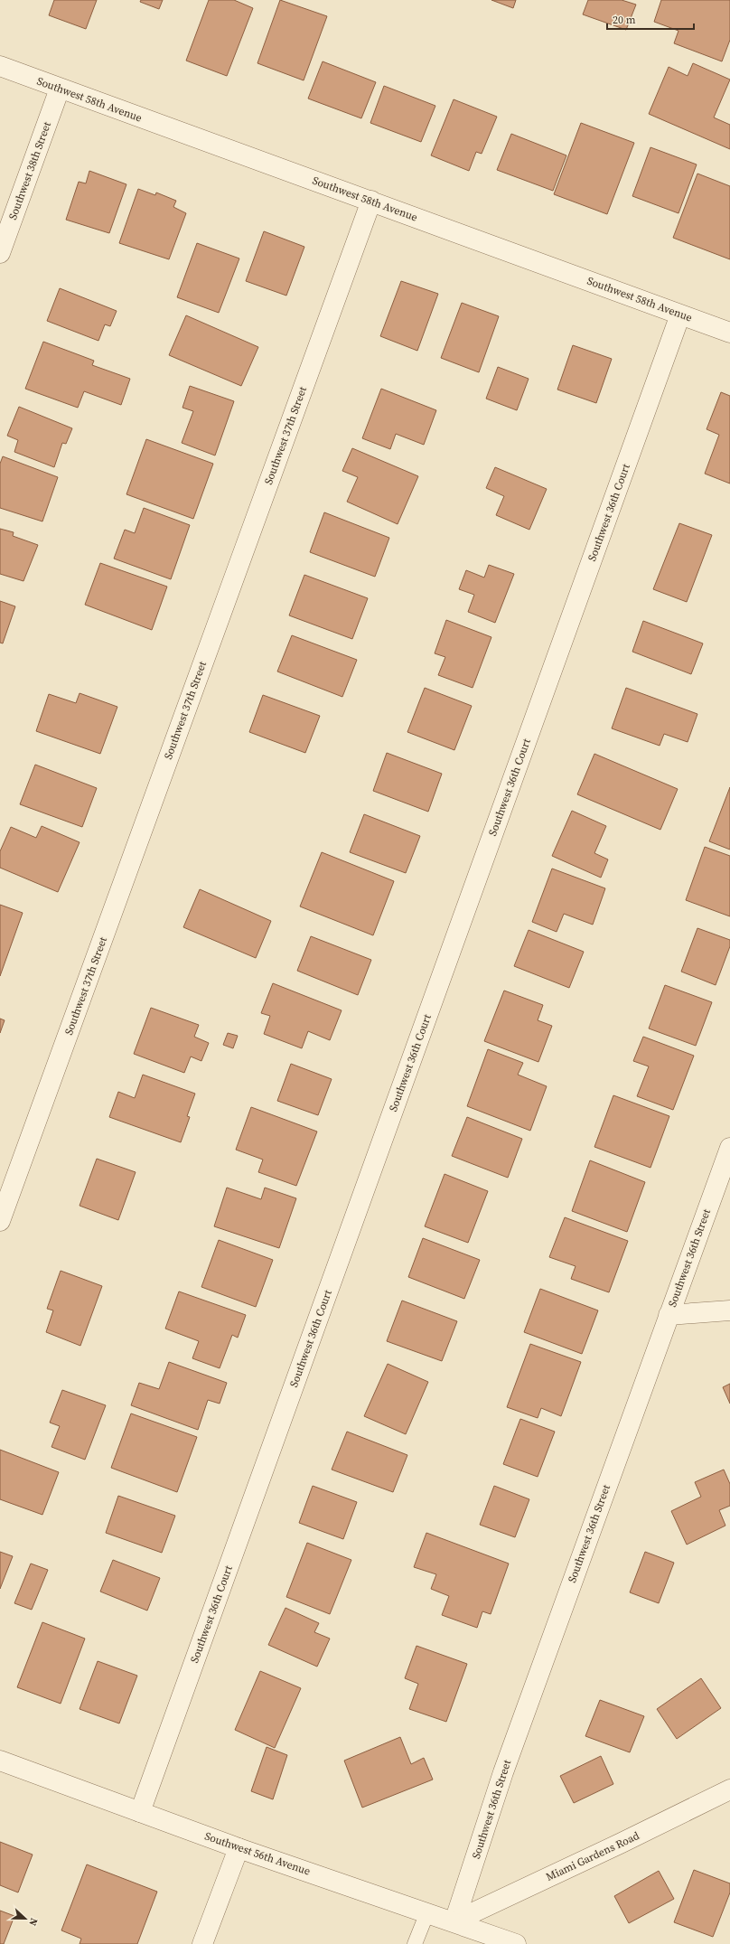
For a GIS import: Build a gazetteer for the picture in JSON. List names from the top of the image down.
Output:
{
  "streets": {
    "street": [
      "Southwest 58th Avenue",
      "Southwest 38th Street",
      "Southwest 37th Street",
      "Southwest 36th Court",
      "Southwest 36th Street",
      "Southwest 56th Avenue",
      "Miami Gardens Road"
    ]
  },
  "crossings": [
    ["Southwest 58th Avenue", "Southwest 38th Street"],
    ["Southwest 58th Avenue", "Southwest 37th Street"],
    ["Southwest 58th Avenue", "Southwest 36th Court"],
    ["Southwest 36th Court", "Southwest 56th Avenue"],
    ["Southwest 36th Street", "Southwest 56th Avenue"],
    ["Southwest 36th Street", "Miami Gardens Road"],
    ["Southwest 56th Avenue", "Miami Gardens Road"]
  ],
  "scale_bar": "20 m",
  "north": "right"
}
